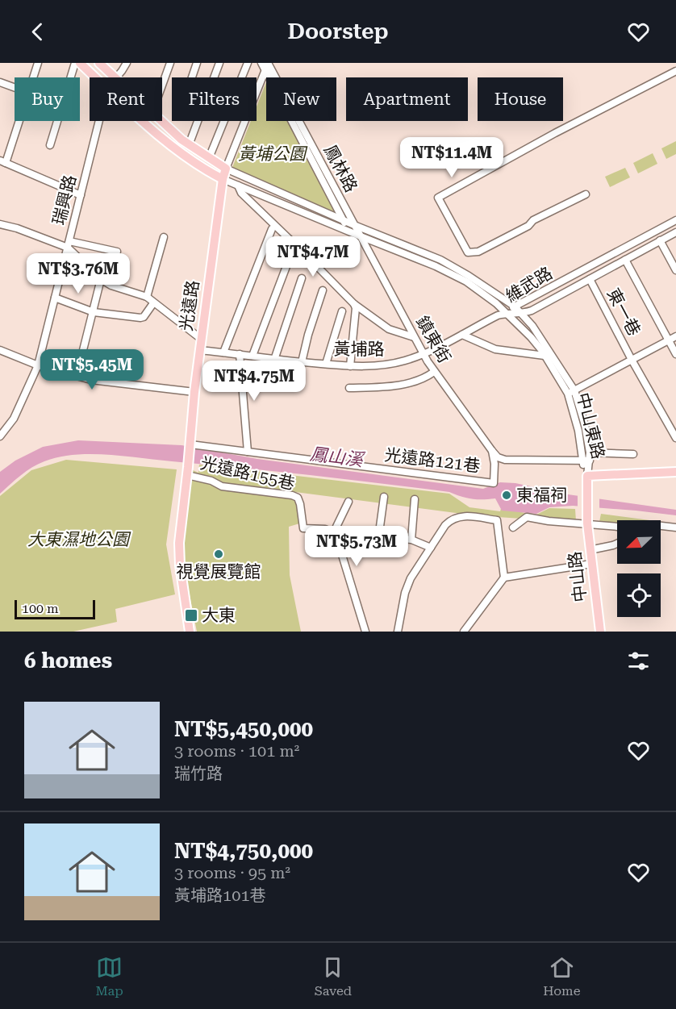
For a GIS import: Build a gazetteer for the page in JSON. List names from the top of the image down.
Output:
{
  "streets": {
    "main road": ["光遠路", "中山東路", "中山路"],
    "street": [
      "鳳林路",
      "瑞興路",
      "維武路",
      "東一巷",
      "鎮東街",
      "黃埔路",
      "光遠路121巷",
      "光遠路155巷"
    ]
  },
  "crossings": [
    ["鳳林路", "鎮東街"],
    ["鳳林路", "中山東路"],
    ["維武路", "東一巷"],
    ["維武路", "黃埔路"],
    ["維武路", "中山東路"],
    ["光遠路", "黃埔路"],
    ["光遠路", "中山東路"],
    ["光遠路", "光遠路121巷"],
    ["光遠路", "光遠路155巷"],
    ["鎮東街", "黃埔路"],
    ["鎮東街", "中山東路"],
    ["鎮東街", "光遠路121巷"],
    ["黃埔路", "中山東路"],
    ["中山東路", "中山路"]
  ],
  "water": ["鳳山溪"],
  "parks": ["黃埔公園", "大東濕地公園"],
  "places": {
    "other": ["東福祠", "視覺展覽館"],
    "transit": ["大東"]
  },
  "scale_bar": "100 m",
  "north": "bottom left",
  "page": {
    "header": "Doorstep",
    "chip": [
      "Buy",
      "Rent",
      "Filters",
      "New",
      "Apartment",
      "House"
    ],
    "price": [
      "NT$11.4M",
      "NT$4.7M",
      "NT$3.76M",
      "NT$5.45M",
      "NT$4.75M",
      "NT$5.73M"
    ],
    "scale": "100 m",
    "heading": "6 homes",
    "list": [
      {
        "name": "NT$5,450,000",
        "note": "3 rooms · 101 m² · 瑞竹路"
      },
      {
        "name": "NT$4,750,000",
        "note": "3 rooms · 95 m² · 黃埔路101巷"
      }
    ],
    "tabs": ["Map", "Saved", "Home"]
  }
}
